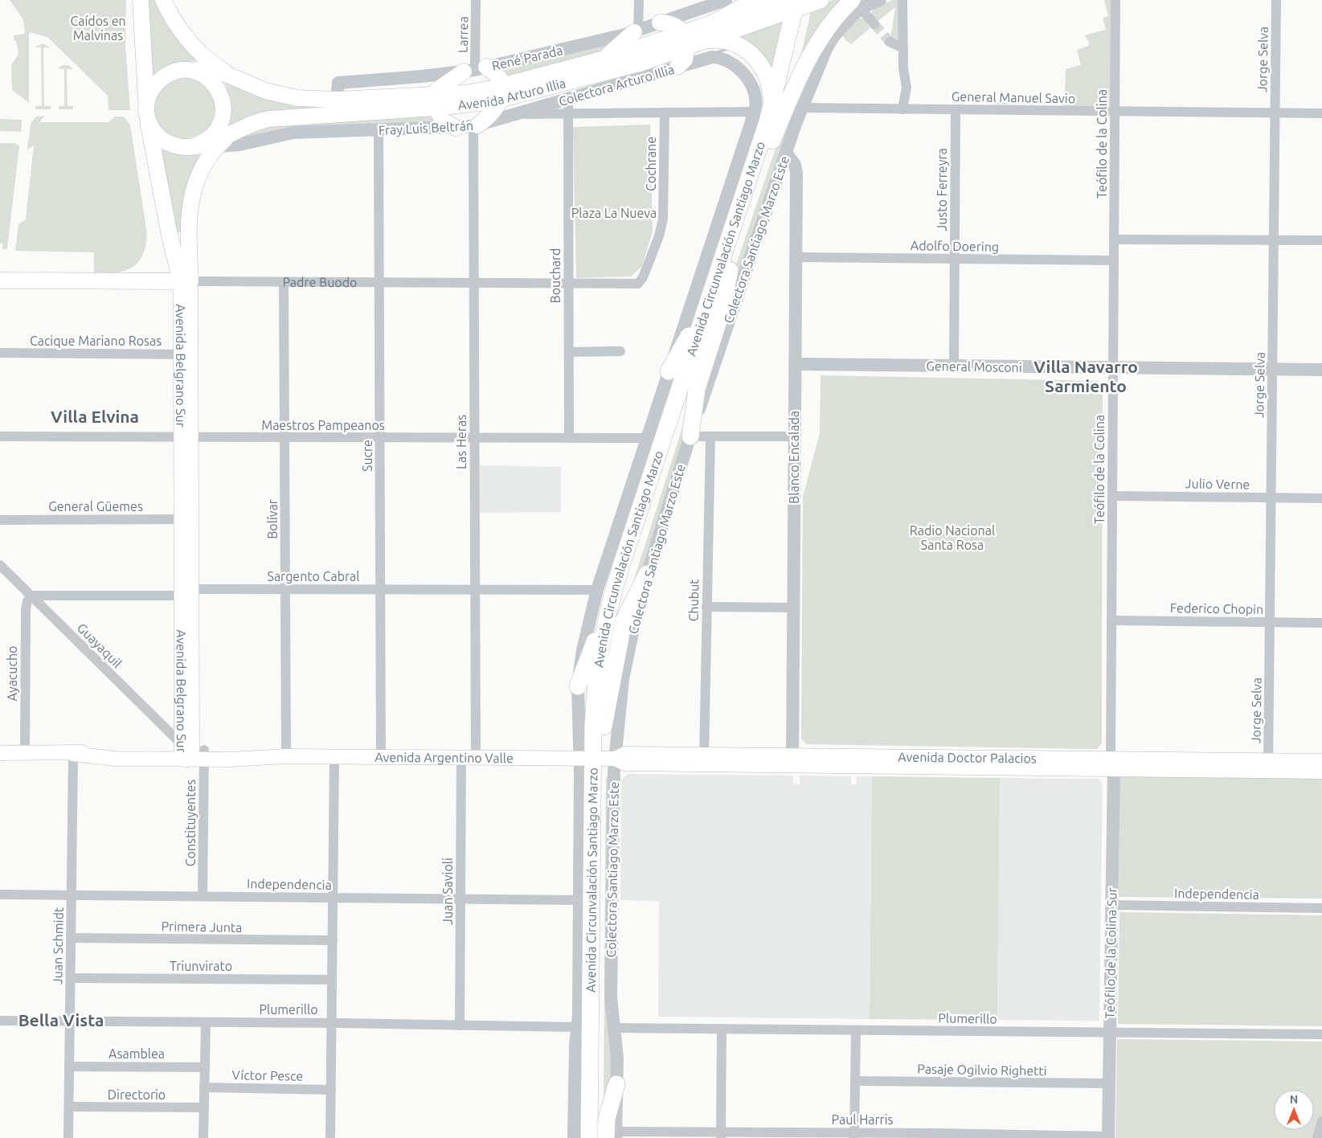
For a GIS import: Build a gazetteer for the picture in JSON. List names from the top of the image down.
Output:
{
  "streets": {
    "highway": ["Avenida Circunvalación Santiago Marzo"],
    "main road": [
      "Avenida Arturo Illia",
      "Padre Buodo",
      "Avenida Belgrano Sur",
      "Avenida Argentino Valle",
      "Avenida Doctor Palacios"
    ],
    "street": [
      "Larrea",
      "René Parada",
      "Jorge Selva",
      "Colectora Arturo Illia",
      "General Manuel Savio",
      "Fray Luis Beltrán",
      "Teófilo de la Colina",
      "Cochrane",
      "Justo Ferreyra",
      "Colectora Santiago Marzo Este",
      "Adolfo Doering",
      "Bouchard",
      "Cacique Mariano Rosas",
      "General Mosconi",
      "Maestros Pampeanos",
      "Las Heras",
      "Sucre",
      "Blanco Encalada",
      "Julio Verne",
      "General Güemes",
      "Bolívar",
      "Sargento Cabral",
      "Chubut",
      "Federico Chopin",
      "Guayaquil",
      "Ayacucho",
      "Constituyentes",
      "Independencia",
      "Juan Savioli",
      "Primera Junta",
      "Juan Schmidt",
      "Teófilo de la Colina Sur",
      "Triunvirato",
      "Plumerillo",
      "Asamblea",
      "Pasaje Ogilvio Righetti",
      "Víctor Pesce",
      "Directorio",
      "Paul Harris"
    ]
  },
  "crossings": [
    ["Larrea", "René Parada"],
    ["René Parada", "Avenida Arturo Illia"],
    ["Jorge Selva", "General Manuel Savio"],
    ["Jorge Selva", "General Mosconi"],
    ["Jorge Selva", "Julio Verne"],
    ["Jorge Selva", "Federico Chopin"],
    ["Jorge Selva", "Avenida Doctor Palacios"],
    ["Colectora Arturo Illia", "Fray Luis Beltrán"],
    ["Colectora Arturo Illia", "Colectora Santiago Marzo Este"],
    ["Colectora Arturo Illia", "Bouchard"],
    ["Avenida Arturo Illia", "Fray Luis Beltrán"],
    ["Avenida Arturo Illia", "Avenida Circunvalación Santiago Marzo"],
    ["Avenida Arturo Illia", "Avenida Belgrano Sur"],
    ["General Manuel Savio", "Teófilo de la Colina"],
    ["General Manuel Savio", "Justo Ferreyra"],
    ["General Manuel Savio", "Colectora Santiago Marzo Este"],
    ["Fray Luis Beltrán", "Cochrane"],
    ["Fray Luis Beltrán", "Colectora Santiago Marzo Este"],
    ["Fray Luis Beltrán", "Bouchard"],
    ["Fray Luis Beltrán", "Avenida Belgrano Sur"],
    ["Fray Luis Beltrán", "Las Heras"],
    ["Fray Luis Beltrán", "Sucre"],
    ["Teófilo de la Colina", "Adolfo Doering"],
    ["Teófilo de la Colina", "General Mosconi"],
    ["Teófilo de la Colina", "Julio Verne"],
    ["Teófilo de la Colina", "Federico Chopin"],
    ["Teófilo de la Colina", "Avenida Doctor Palacios"],
    ["Teófilo de la Colina", "Teófilo de la Colina Sur"],
    ["Cochrane", "Padre Buodo"],
    ["Justo Ferreyra", "Adolfo Doering"],
    ["Justo Ferreyra", "General Mosconi"],
    ["Colectora Santiago Marzo Este", "Avenida Circunvalación Santiago Marzo"],
    ["Colectora Santiago Marzo Este", "Maestros Pampeanos"],
    ["Colectora Santiago Marzo Este", "Blanco Encalada"],
    ["Colectora Santiago Marzo Este", "Sargento Cabral"],
    ["Colectora Santiago Marzo Este", "Avenida Argentino Valle"],
    ["Colectora Santiago Marzo Este", "Avenida Doctor Palacios"],
    ["Colectora Santiago Marzo Este", "Independencia"],
    ["Colectora Santiago Marzo Este", "Plumerillo"],
    ["Adolfo Doering", "Blanco Encalada"],
    ["Avenida Circunvalación Santiago Marzo", "Avenida Argentino Valle"],
    ["Avenida Circunvalación Santiago Marzo", "Avenida Doctor Palacios"],
    ["Avenida Circunvalación Santiago Marzo", "Plumerillo"],
    ["Bouchard", "Padre Buodo"],
    ["Bouchard", "Maestros Pampeanos"],
    ["Padre Buodo", "Avenida Belgrano Sur"],
    ["Padre Buodo", "Las Heras"],
    ["Padre Buodo", "Sucre"],
    ["Padre Buodo", "Bolívar"],
    ["Cacique Mariano Rosas", "Avenida Belgrano Sur"],
    ["Avenida Belgrano Sur", "Maestros Pampeanos"],
    ["Avenida Belgrano Sur", "General Güemes"],
    ["Avenida Belgrano Sur", "Sargento Cabral"],
    ["Avenida Belgrano Sur", "Guayaquil"],
    ["Avenida Belgrano Sur", "Avenida Argentino Valle"],
    ["Avenida Belgrano Sur", "Constituyentes"],
    ["General Mosconi", "Blanco Encalada"],
    ["Maestros Pampeanos", "Las Heras"],
    ["Maestros Pampeanos", "Sucre"],
    ["Maestros Pampeanos", "Bolívar"],
    ["Las Heras", "Sargento Cabral"],
    ["Las Heras", "Avenida Argentino Valle"],
    ["Las Heras", "Juan Savioli"],
    ["Sucre", "Sargento Cabral"],
    ["Sucre", "Avenida Argentino Valle"],
    ["Blanco Encalada", "Avenida Doctor Palacios"],
    ["Bolívar", "Sargento Cabral"],
    ["Bolívar", "Avenida Argentino Valle"],
    ["Sargento Cabral", "Guayaquil"],
    ["Sargento Cabral", "Ayacucho"],
    ["Chubut", "Avenida Doctor Palacios"],
    ["Guayaquil", "Ayacucho"],
    ["Guayaquil", "Avenida Argentino Valle"],
    ["Guayaquil", "Constituyentes"],
    ["Ayacucho", "Avenida Argentino Valle"],
    ["Avenida Argentino Valle", "Avenida Doctor Palacios"],
    ["Avenida Argentino Valle", "Constituyentes"],
    ["Avenida Argentino Valle", "Juan Savioli"],
    ["Avenida Argentino Valle", "Juan Schmidt"],
    ["Avenida Doctor Palacios", "Teófilo de la Colina Sur"],
    ["Constituyentes", "Independencia"],
    ["Independencia", "Juan Savioli"],
    ["Independencia", "Juan Schmidt"],
    ["Independencia", "Teófilo de la Colina Sur"],
    ["Juan Savioli", "Plumerillo"],
    ["Primera Junta", "Juan Schmidt"],
    ["Juan Schmidt", "Triunvirato"],
    ["Juan Schmidt", "Plumerillo"],
    ["Juan Schmidt", "Asamblea"],
    ["Juan Schmidt", "Directorio"],
    ["Teófilo de la Colina Sur", "Plumerillo"],
    ["Teófilo de la Colina Sur", "Pasaje Ogilvio Righetti"],
    ["Teófilo de la Colina Sur", "Paul Harris"]
  ],
  "districts": ["Villa Navarro Sarmiento", "Villa Elvina", "Bella Vista"],
  "parks": ["Caídos en Malvinas", "Plaza La Nueva", "Radio Nacional Santa Rosa"],
  "north": "top"
}
